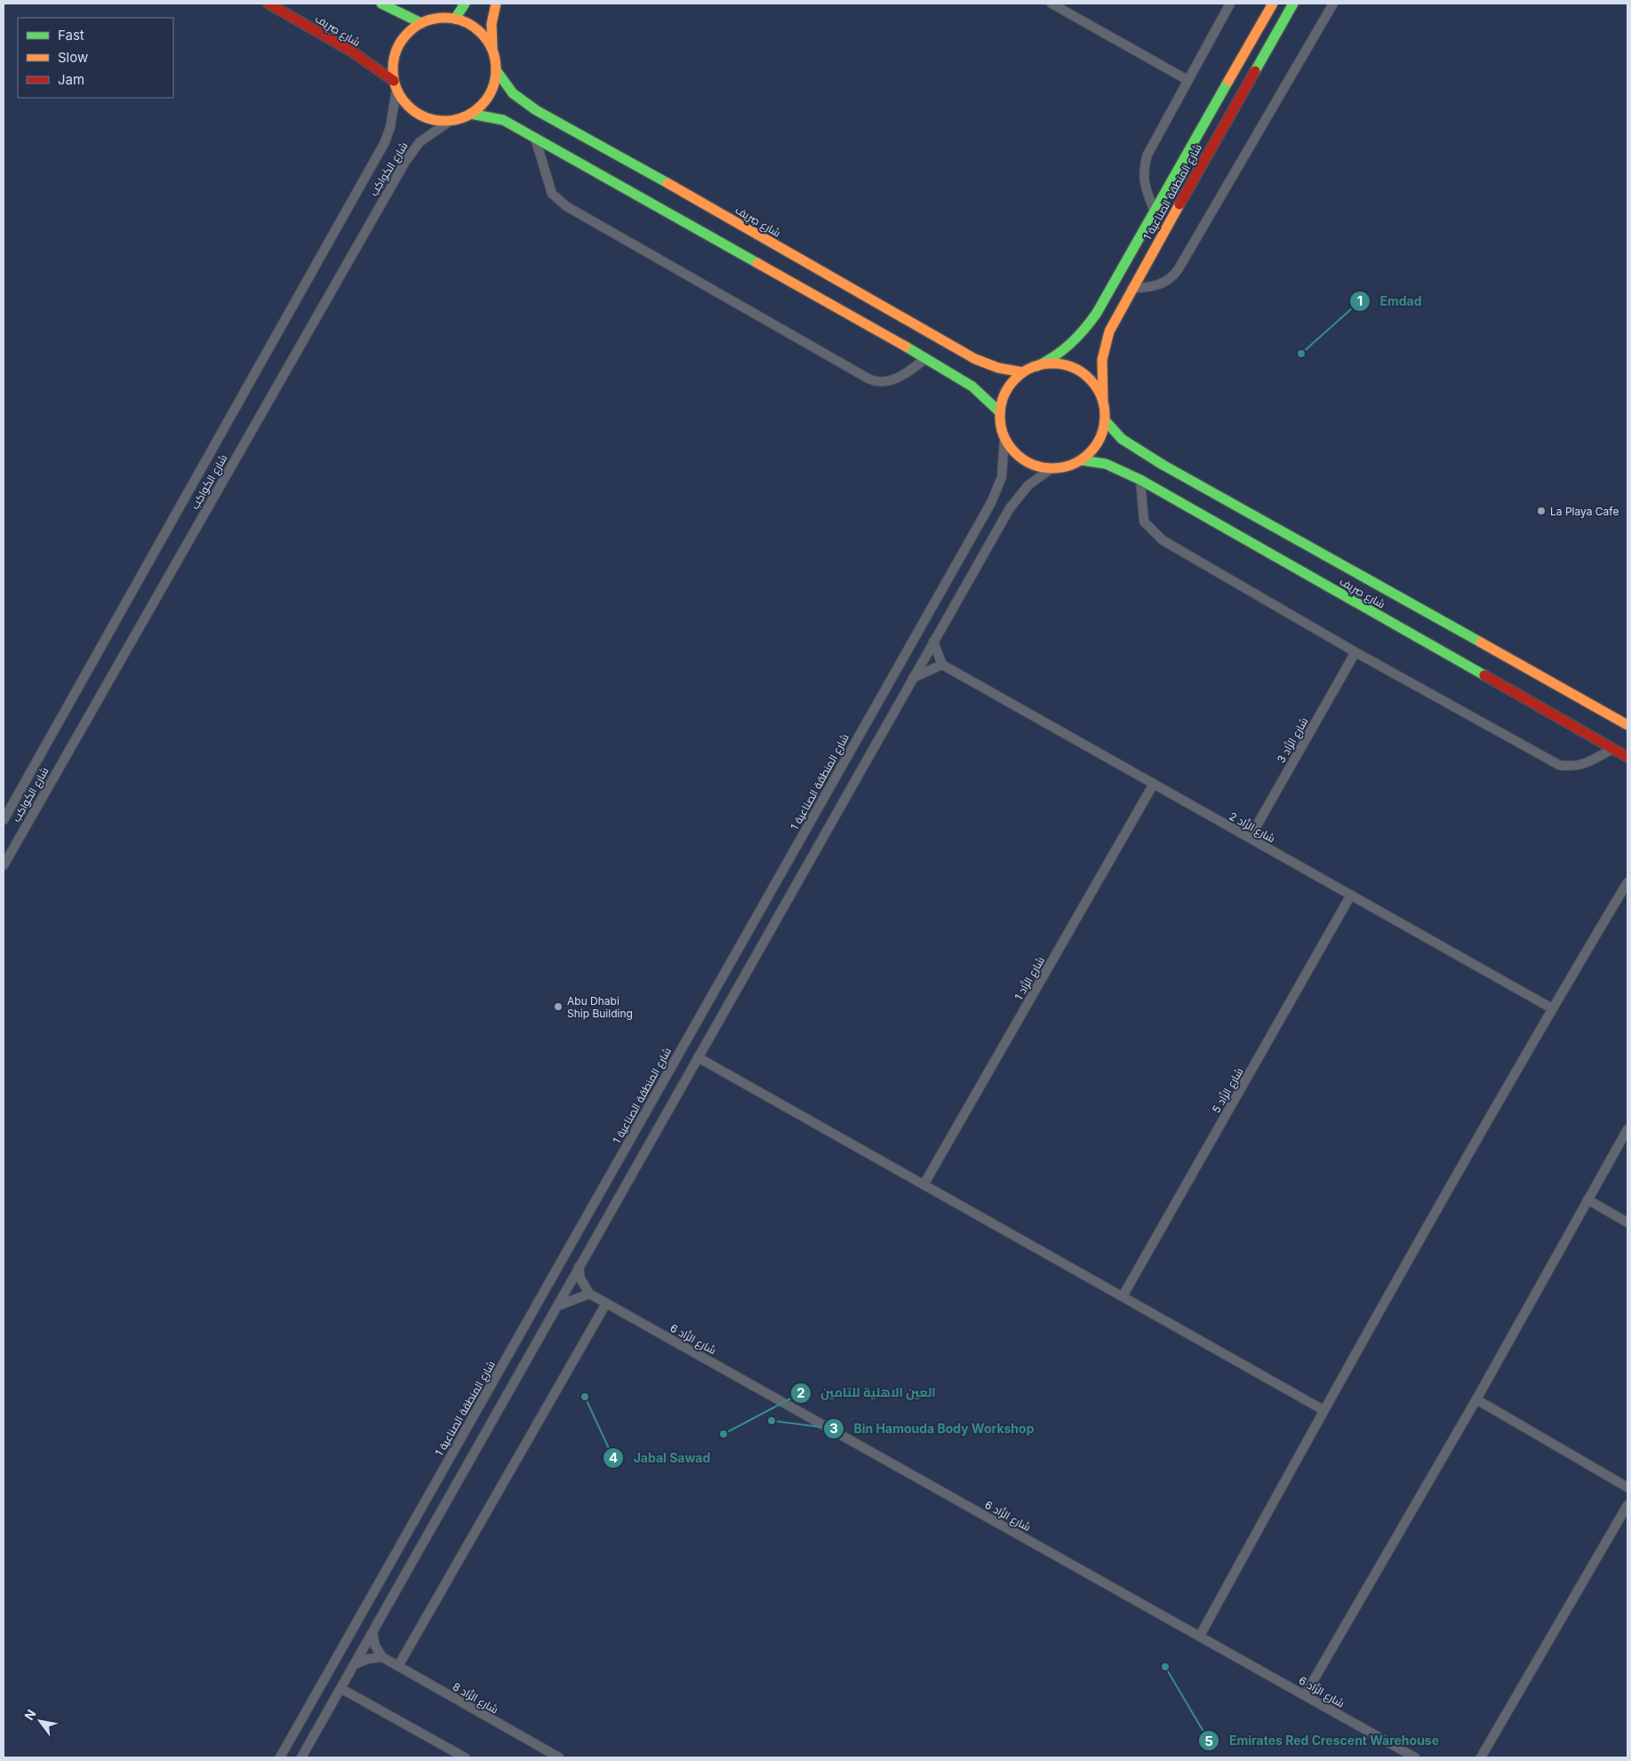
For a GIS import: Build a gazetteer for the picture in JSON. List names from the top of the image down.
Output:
{
  "streets": {
    "main road": ["شارع صِرِيف", "شارع المنطقة الصناعية 1"],
    "street": [
      "شارع الكَواكِب",
      "شارع الزَّاد 3",
      "شارع الزَّاد 2",
      "شارع الزَّاد 1",
      "شارع الزَّاد 5",
      "شارع الزَّاد 6",
      "شارع الزَّاد 8"
    ]
  },
  "crossings": [
    ["شارع صِرِيف", "شارع الكَواكِب"],
    ["شارع صِرِيف", "شارع المنطقة الصناعية 1"],
    ["شارع الزَّاد 3", "شارع الزَّاد 2"],
    ["شارع الزَّاد 2", "شارع الزَّاد 1"],
    ["شارع الزَّاد 2", "شارع الزَّاد 5"]
  ],
  "places": [
    "Emdad",
    "La Playa Cafe",
    "Abu Dhabi Ship Building",
    "Jabal Sawad",
    "Bin Hamouda Body Workshop",
    "العين الاهلية للتامين",
    "Emirates Red Crescent Warehouse"
  ],
  "legend": ["Fast", "Slow", "Jam"],
  "north": "top left"
}
